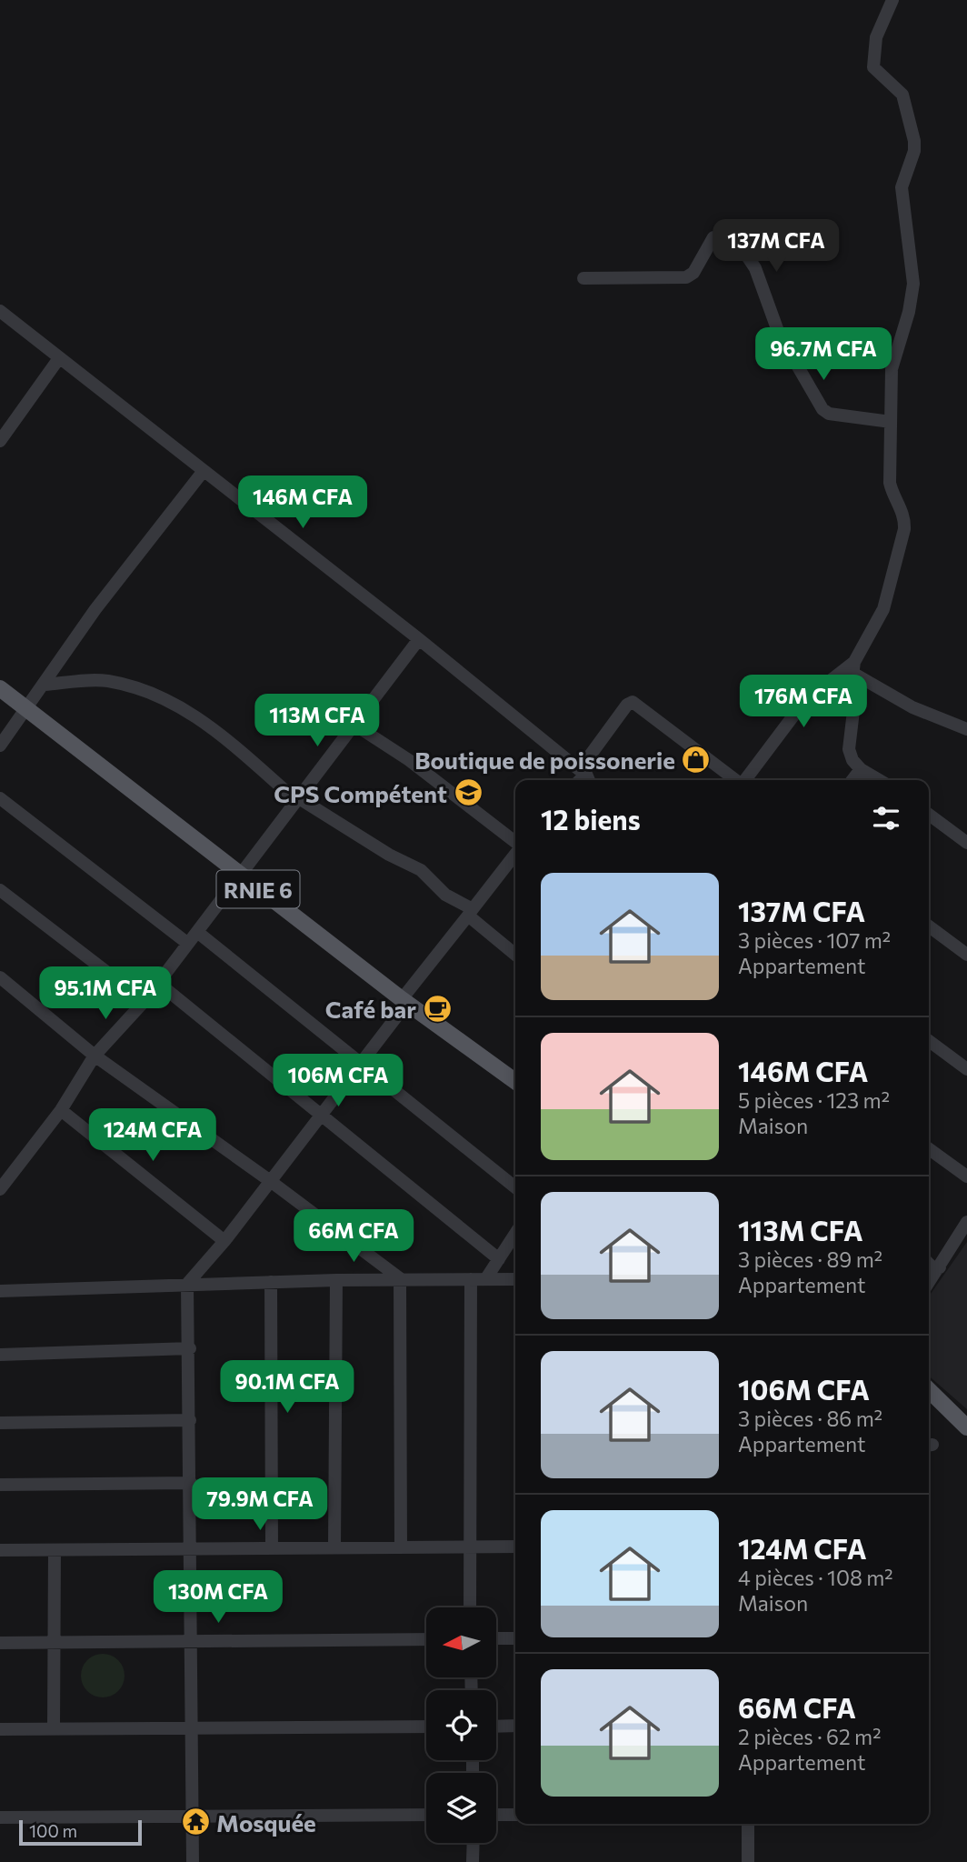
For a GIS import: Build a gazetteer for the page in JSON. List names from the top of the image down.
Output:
{
  "streets": {
    "main road": ["RNIE 6"]
  },
  "places": {
    "shop": ["Boutique de poissonerie"],
    "school or university": ["CPS Compétent"],
    "cafe": ["Café bar"],
    "temple": ["Mosquée"]
  },
  "scale_bar": "100 m",
  "north": "left",
  "page": {
    "price": [
      "137M CFA",
      "96.7M CFA",
      "146M CFA",
      "176M CFA",
      "113M CFA",
      "95.1M CFA",
      "106M CFA",
      "124M CFA",
      "66M CFA",
      "90.1M CFA",
      "79.9M CFA",
      "130M CFA"
    ],
    "heading": "12 biens",
    "list": [
      {
        "name": "137M CFA",
        "note": "3 pièces · 107 m² · Appartement"
      },
      {
        "name": "146M CFA",
        "note": "5 pièces · 123 m² · Maison"
      },
      {
        "name": "113M CFA",
        "note": "3 pièces · 89 m² · Appartement"
      },
      {
        "name": "106M CFA",
        "note": "3 pièces · 86 m² · Appartement"
      },
      {
        "name": "124M CFA",
        "note": "4 pièces · 108 m² · Maison"
      },
      {
        "name": "66M CFA",
        "note": "2 pièces · 62 m² · Appartement"
      }
    ],
    "scale": "100 m"
  }
}
